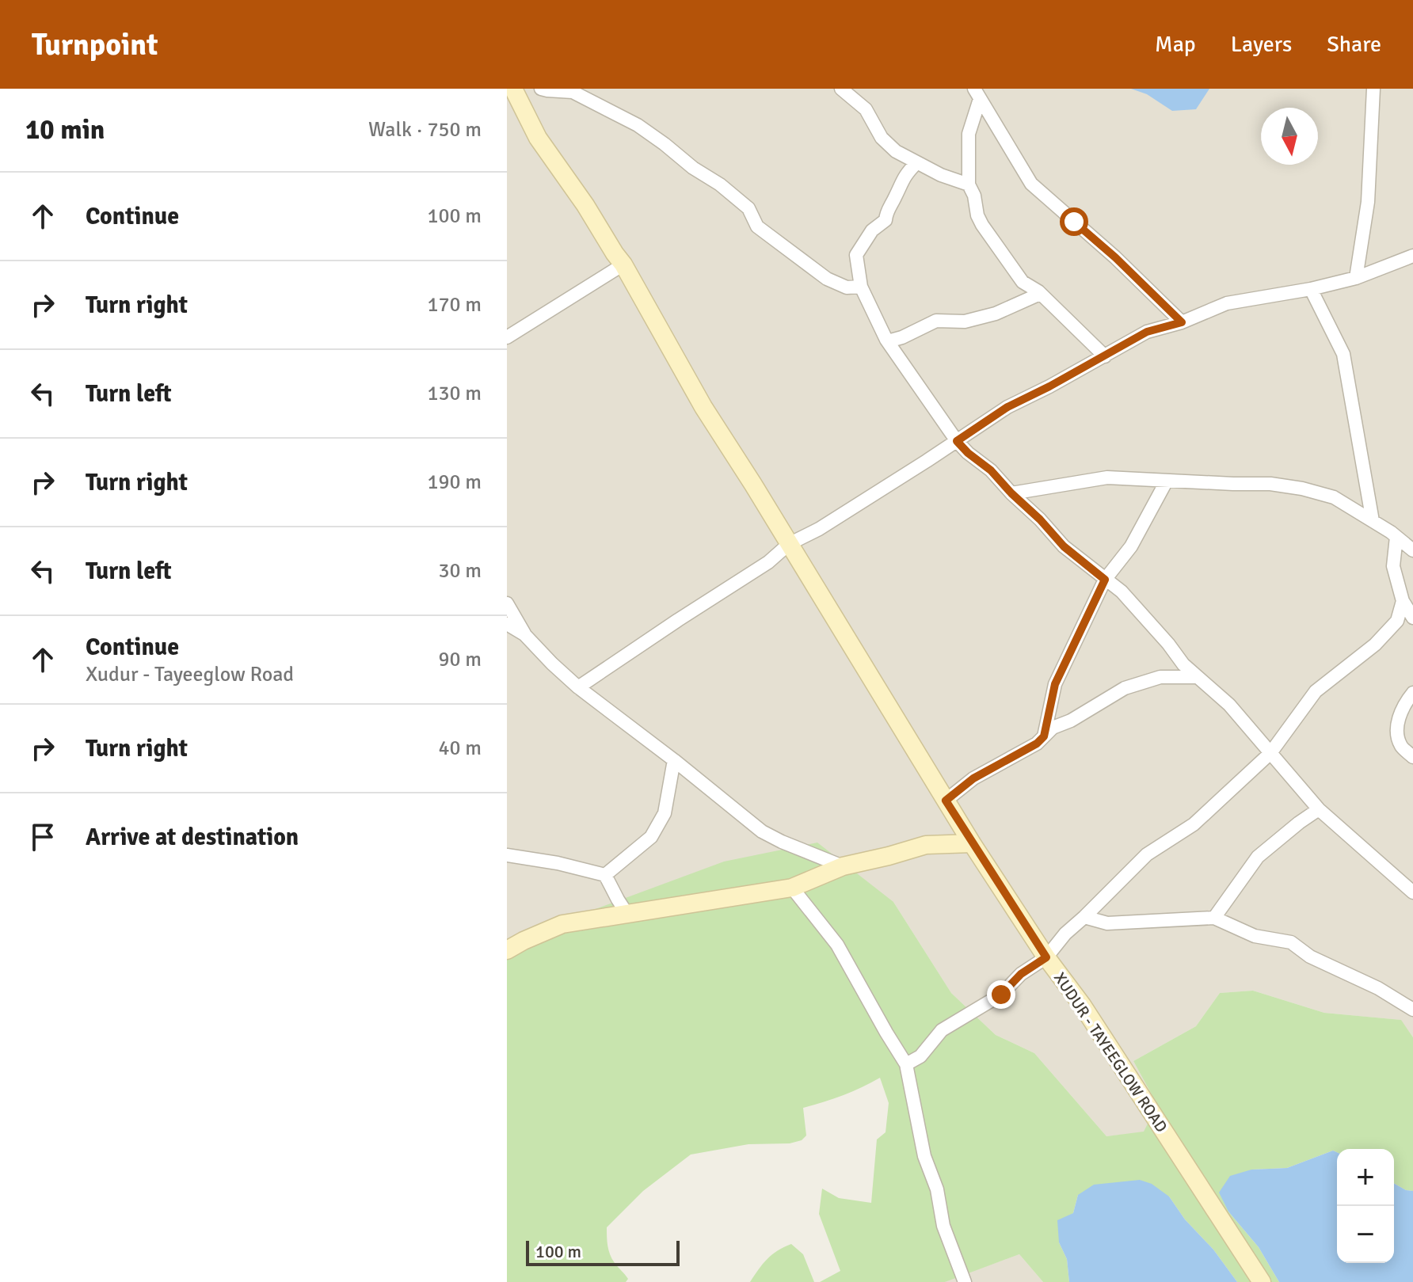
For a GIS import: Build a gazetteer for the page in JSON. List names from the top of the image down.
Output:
{
  "streets": {
    "main road": ["XUDUR - TAYEEGLOW ROAD"]
  },
  "scale_bar": "100 m",
  "north": "bottom",
  "page": {
    "header": "Turnpoint",
    "nav": ["Map", "Layers", "Share"],
    "heading": ["10 min", "Walk · 750 m"],
    "list": [
      ["Continue", "100 m"],
      ["Turn right", "170 m"],
      ["Turn left", "130 m"],
      ["Turn right", "190 m"],
      ["Turn left", "30 m"],
      ["Continue", "Xudur - Tayeeglow Road", "90 m"],
      ["Turn right", "40 m"],
      "Arrive at destination"
    ],
    "map_buttons": ["+", "−"],
    "scale": "100 m"
  }
}
